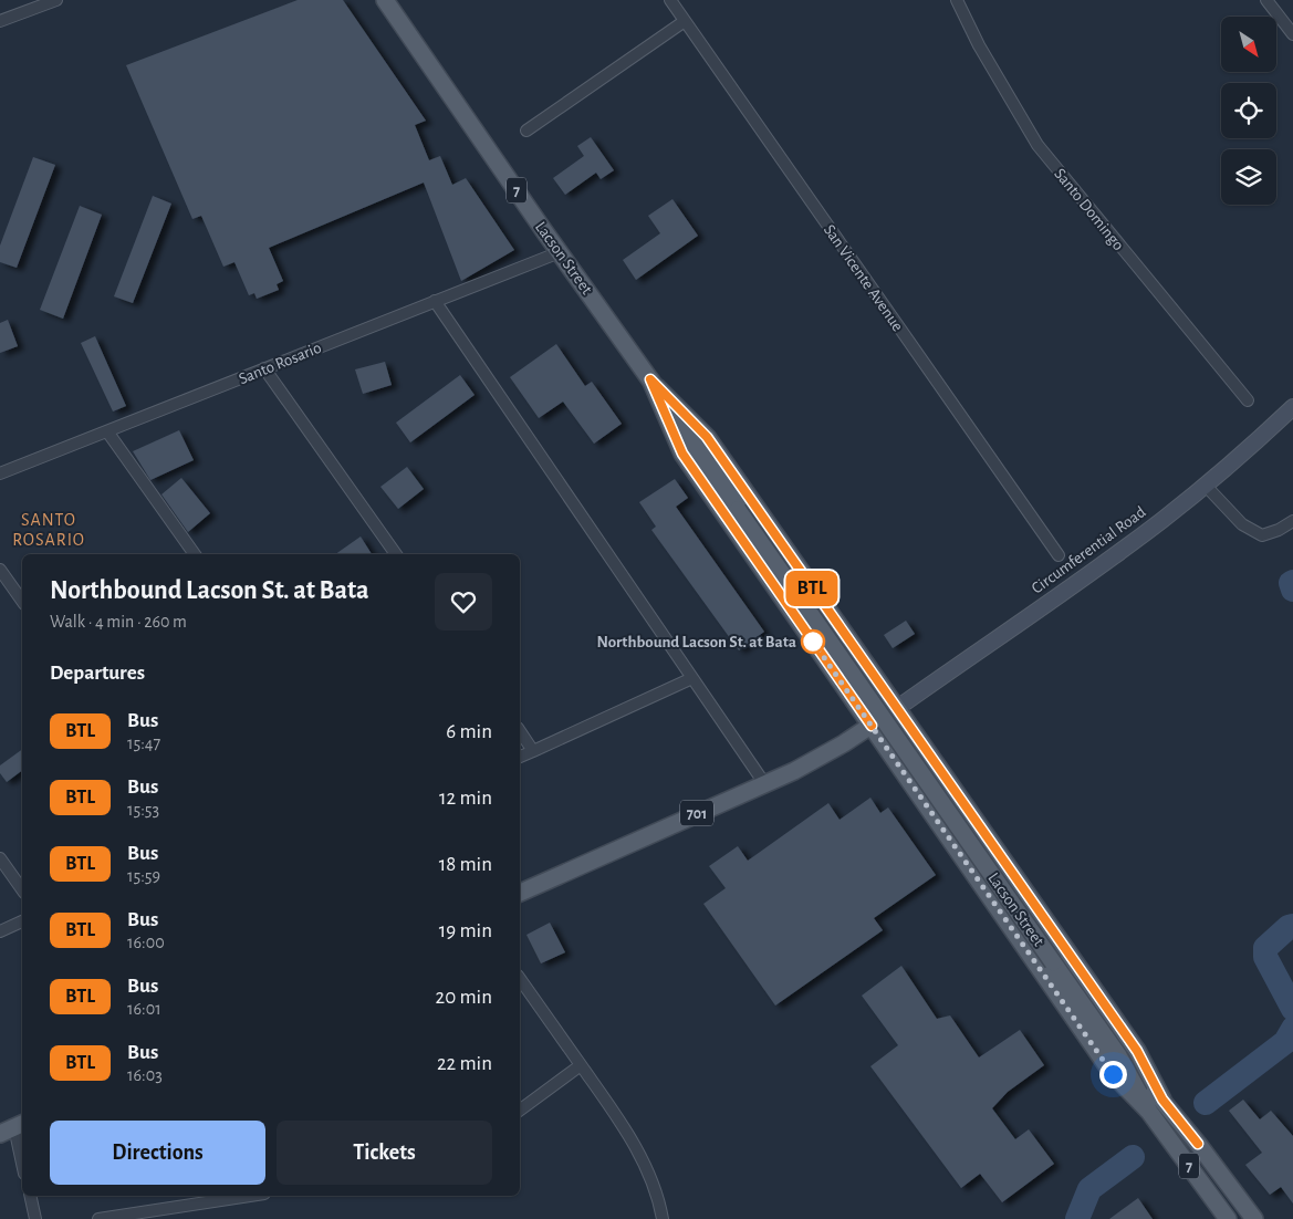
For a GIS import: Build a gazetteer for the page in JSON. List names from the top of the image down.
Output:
{
  "streets": {
    "main road": [
      "7",
      "Lacson Street",
      "Circumferential Road",
      "701"
    ],
    "street": ["Santo Domingo", "San Vicente Avenue", "Santo Rosario"]
  },
  "crossings": [
    ["Lacson Street", "Santo Rosario"],
    ["Lacson Street", "Circumferential Road"],
    ["Lacson Street", "701"]
  ],
  "districts": ["SANTO ROSARIO"],
  "places": ["Northbound Lacson St. at Bata"],
  "lines": ["bus line BTL"],
  "north": "bottom right",
  "page": {
    "on_map": "BTL",
    "heading": [
      ["Northbound Lacson St. at Bata", "Walk · 4 min · 260 m"],
      "Departures"
    ],
    "list": [
      {
        "mark": "BTL",
        "name": "Bus",
        "note": "15:47",
        "value": "6 min"
      },
      {
        "mark": "BTL",
        "name": "Bus",
        "note": "15:53",
        "value": "12 min"
      },
      {
        "mark": "BTL",
        "name": "Bus",
        "note": "15:59",
        "value": "18 min"
      },
      {
        "mark": "BTL",
        "name": "Bus",
        "note": "16:00",
        "value": "19 min"
      },
      {
        "mark": "BTL",
        "name": "Bus",
        "note": "16:01",
        "value": "20 min"
      },
      {
        "mark": "BTL",
        "name": "Bus",
        "note": "16:03",
        "value": "22 min"
      }
    ],
    "buttons": ["Directions", "Tickets"]
  }
}
